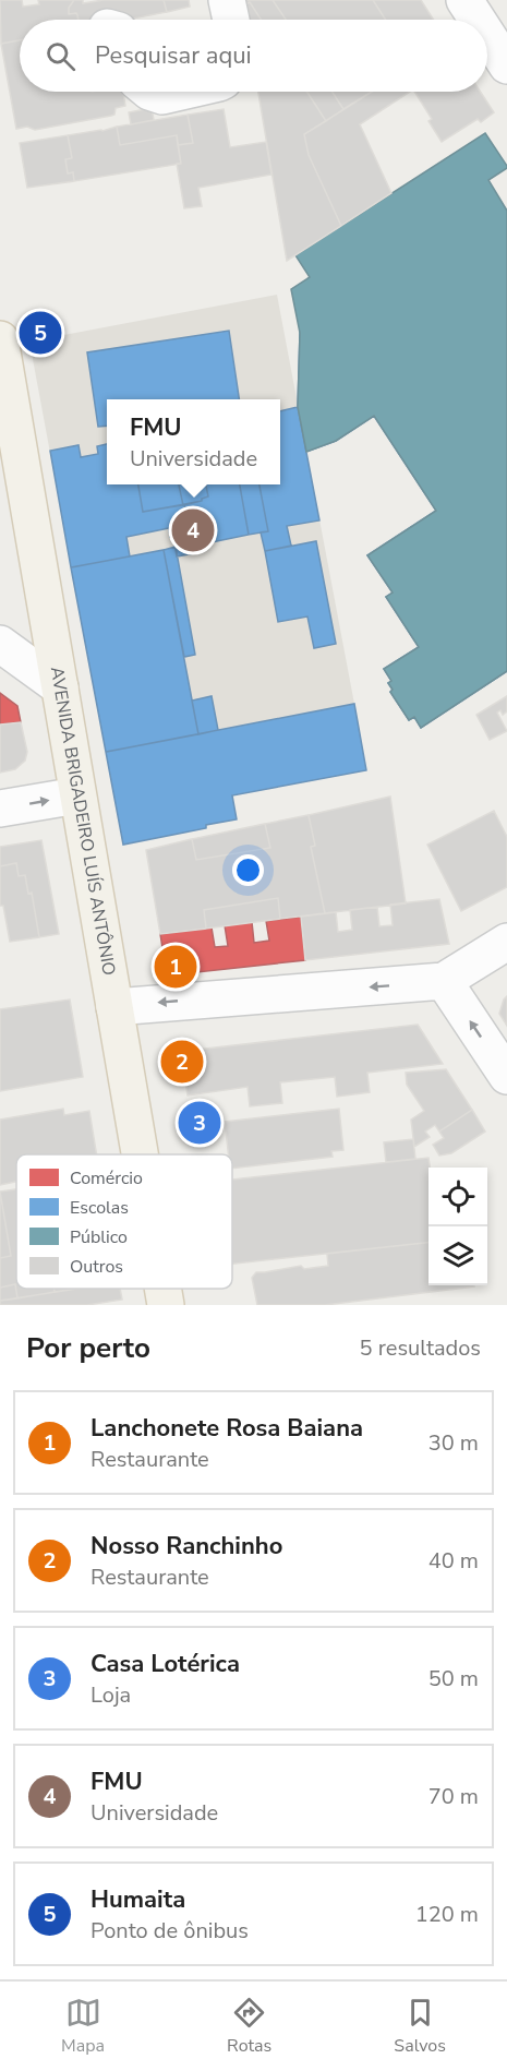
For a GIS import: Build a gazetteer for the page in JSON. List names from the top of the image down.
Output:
{
  "streets": {
    "main road": ["AVENIDA BRIGADEIRO LUÍS ANTÔNIO"]
  },
  "legend": [
    "Comércio",
    "Escolas",
    "Público",
    "Outros"
  ],
  "page": {
    "search": "Pesquisar aqui",
    "pins": [
      "5",
      "4",
      "1",
      "2",
      "3"
    ],
    "popup": ["FMU", "Universidade"],
    "heading": ["Por perto", "5 resultados"],
    "list": [
      {
        "mark": "1",
        "name": "Lanchonete Rosa Baiana",
        "note": "Restaurante",
        "value": "30 m"
      },
      {
        "mark": "2",
        "name": "Nosso Ranchinho",
        "note": "Restaurante",
        "value": "40 m"
      },
      {
        "mark": "3",
        "name": "Casa Lotérica",
        "note": "Loja",
        "value": "50 m"
      },
      {
        "mark": "4",
        "name": "FMU",
        "note": "Universidade",
        "value": "70 m"
      },
      {
        "mark": "5",
        "name": "Humaita",
        "note": "Ponto de ônibus",
        "value": "120 m"
      }
    ],
    "nav": ["Mapa", "Rotas", "Salvos"]
  }
}
